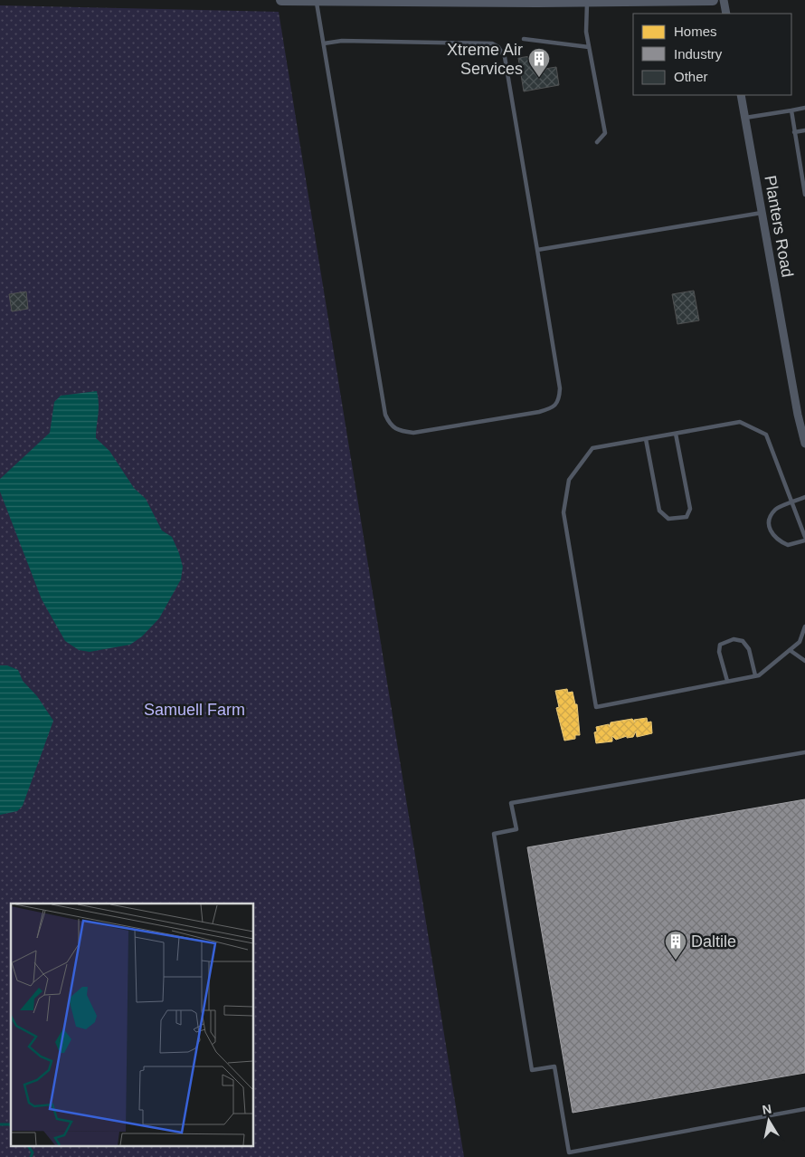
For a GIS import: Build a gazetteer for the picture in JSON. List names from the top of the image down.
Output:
{
  "streets": {
    "street": ["Planters Road"]
  },
  "parks": ["Samuell Farm"],
  "places": {
    "building": ["Xtreme Air Services", "Daltile"]
  },
  "legend": ["Homes", "Industry", "Other"],
  "north": "top"
}
